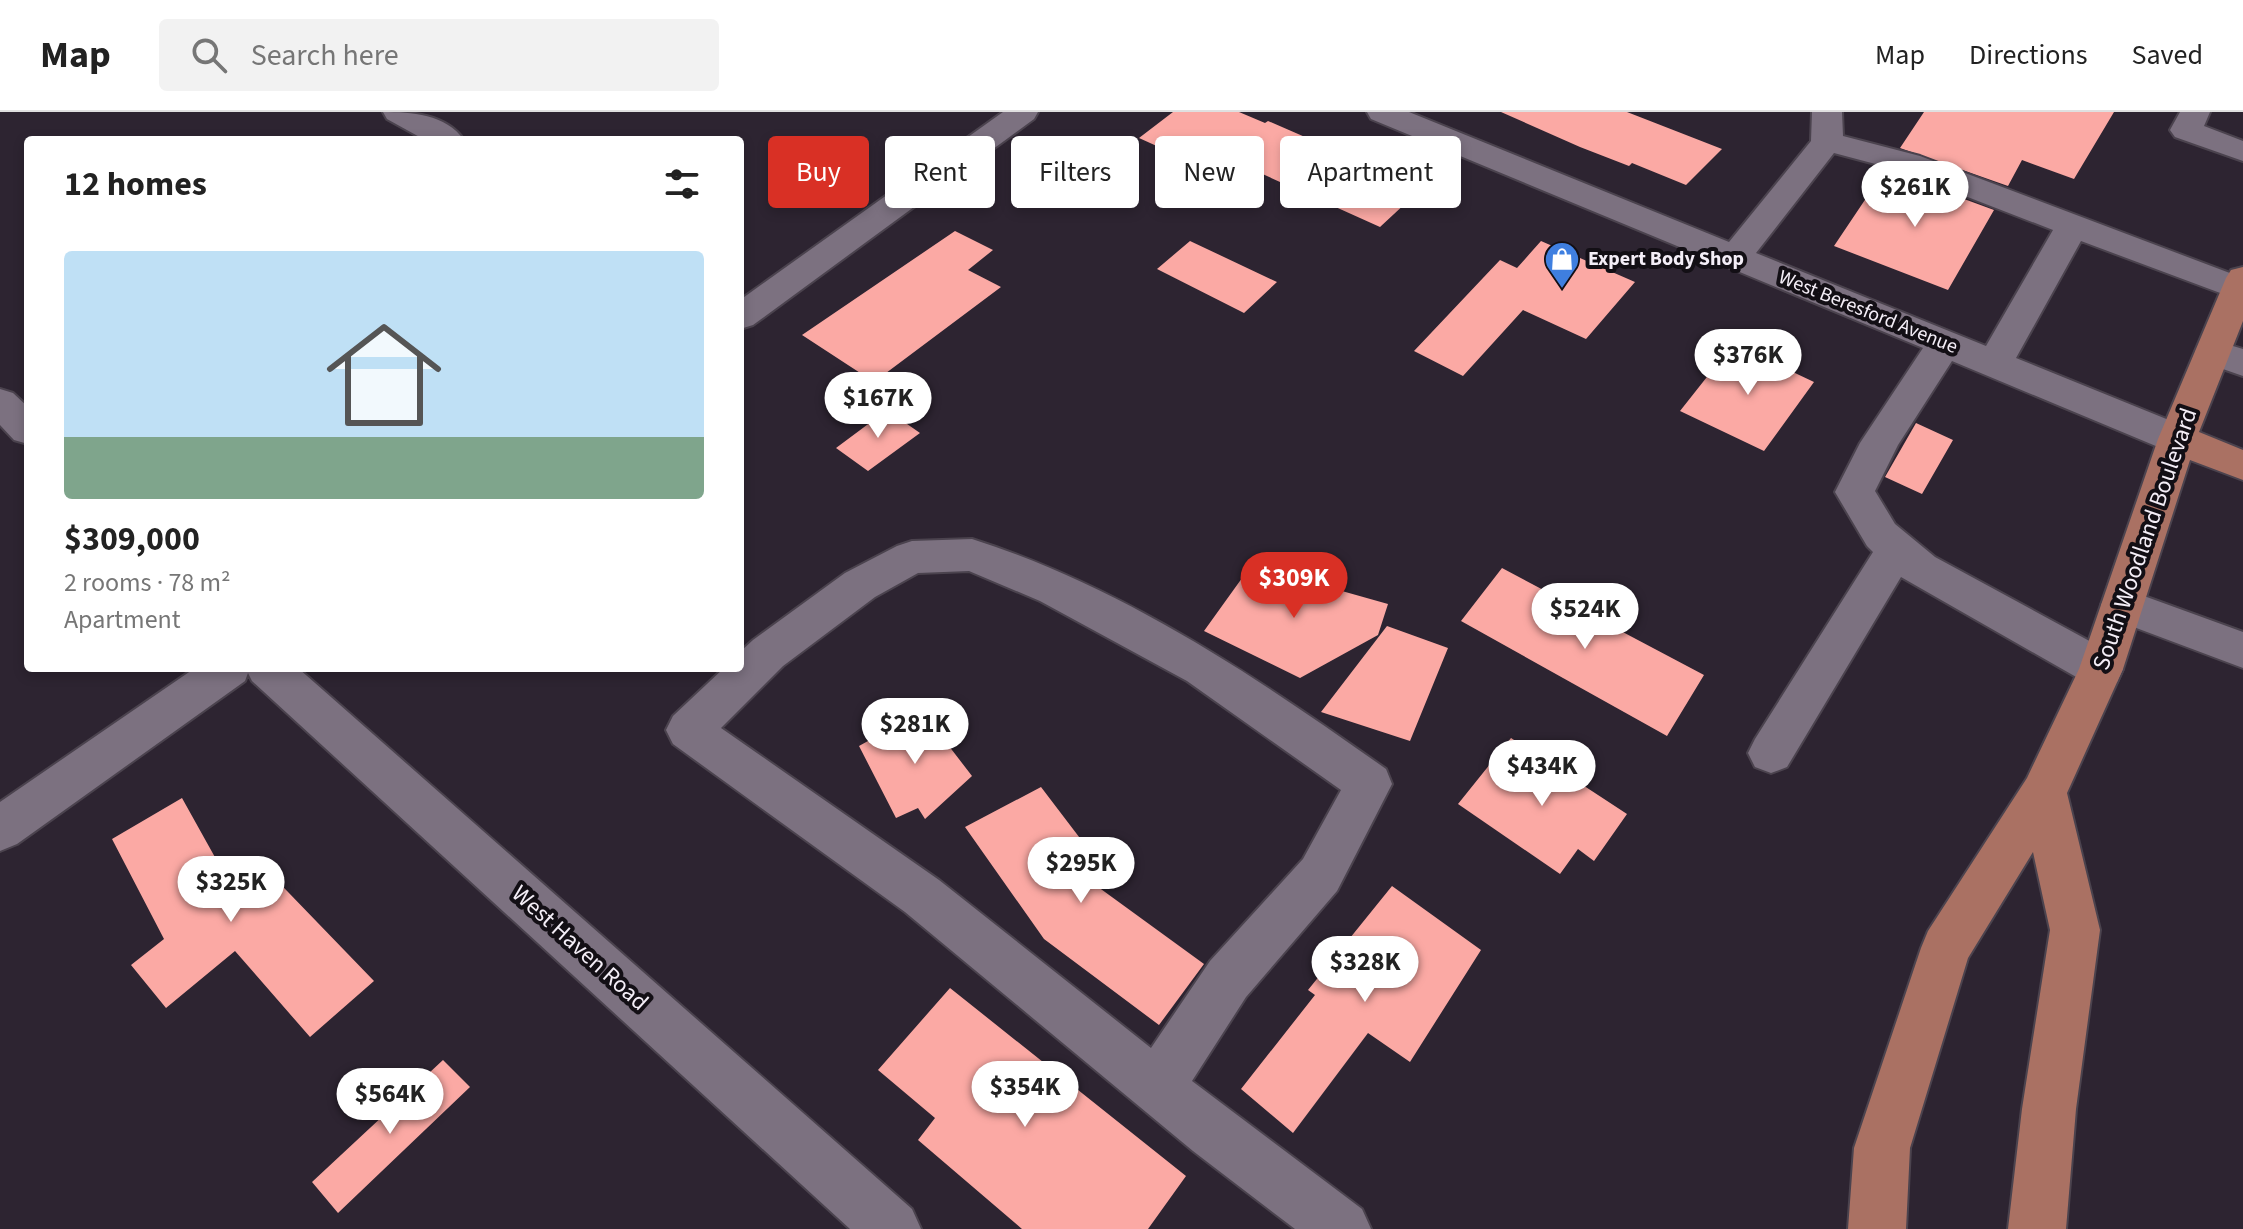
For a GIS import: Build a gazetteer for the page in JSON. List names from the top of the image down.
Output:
{
  "streets": {
    "main road": ["South Woodland Boulevard"],
    "street": ["West Beresford Avenue", "West Haven Road"]
  },
  "crossings": [
    ["West Beresford Avenue", "South Woodland Boulevard"]
  ],
  "places": {
    "shop": ["Expert Body Shop"]
  },
  "page": {
    "header": "Map",
    "search": "Search here",
    "nav": ["Map", "Directions", "Saved"],
    "chip": [
      "Buy",
      "Rent",
      "Filters",
      "New",
      "Apartment"
    ],
    "heading": "12 homes",
    "price": [
      "$261K",
      "$376K",
      "$167K",
      "$309K",
      "$524K",
      "$281K",
      "$434K",
      "$295K",
      "$325K",
      "$328K",
      "$354K",
      "$564K"
    ],
    "list": [
      {
        "name": "$309,000",
        "note": "2 rooms · 78 m² · Apartment"
      }
    ]
  }
}
